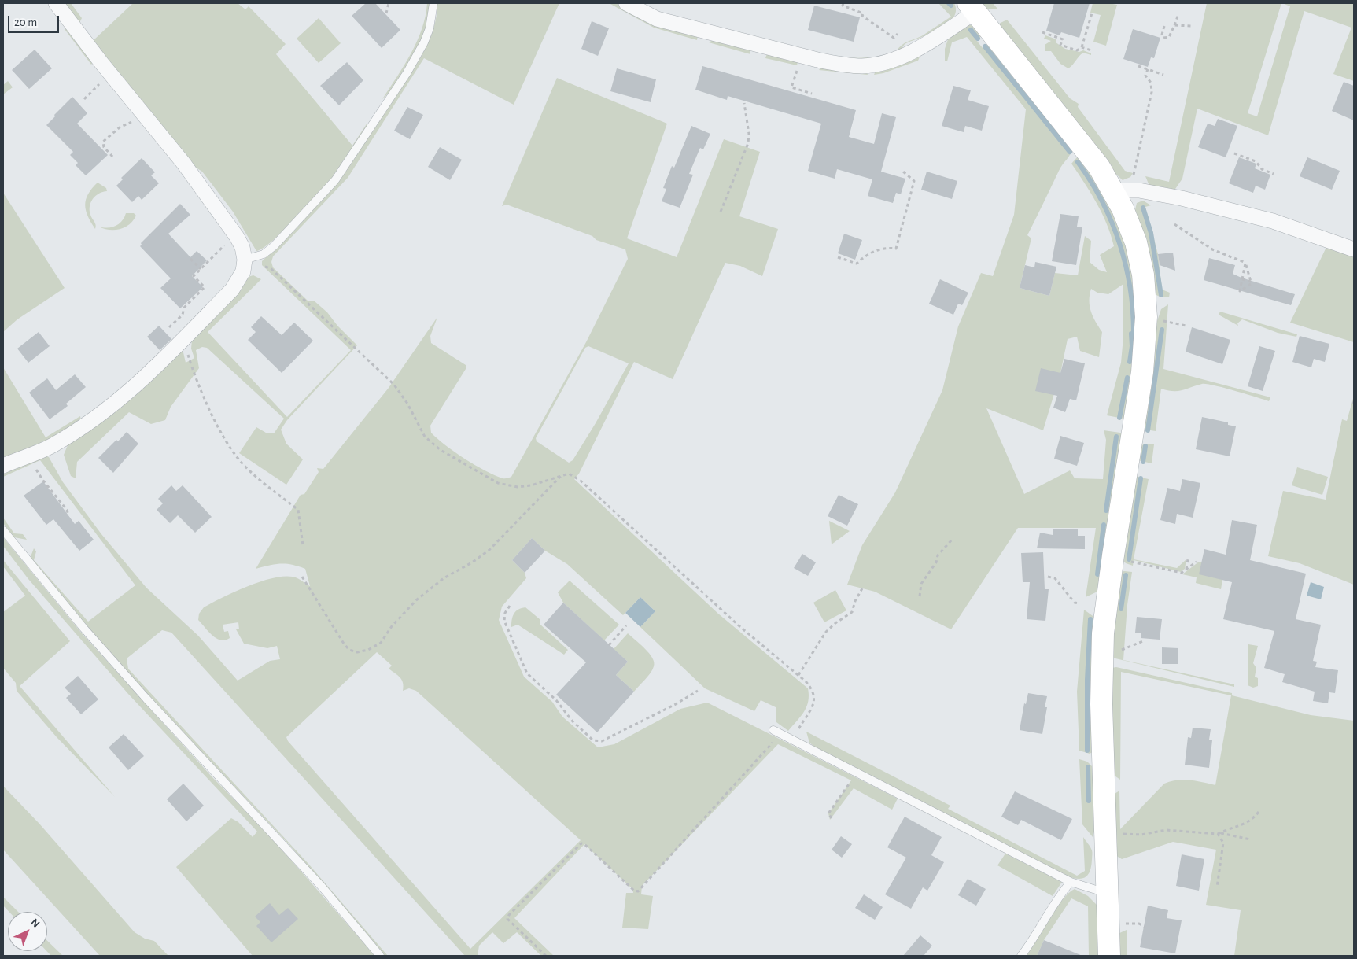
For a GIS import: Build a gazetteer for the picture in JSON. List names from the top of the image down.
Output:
{
  "scale_bar": "20 m",
  "north": "top right"
}
